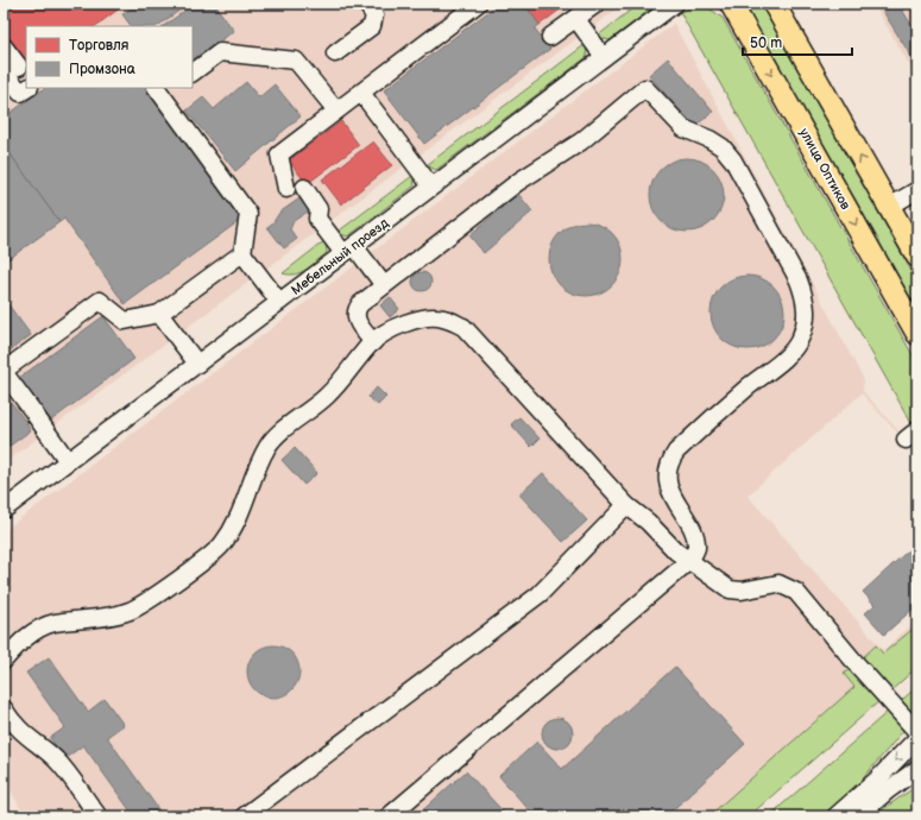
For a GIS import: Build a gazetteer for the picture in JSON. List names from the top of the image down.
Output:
{
  "streets": {
    "main road": ["улица Оптиков"],
    "street": ["Мебельный проезд"]
  },
  "legend": ["Торговля", "Промзона"],
  "scale_bar": "50 m"
}
